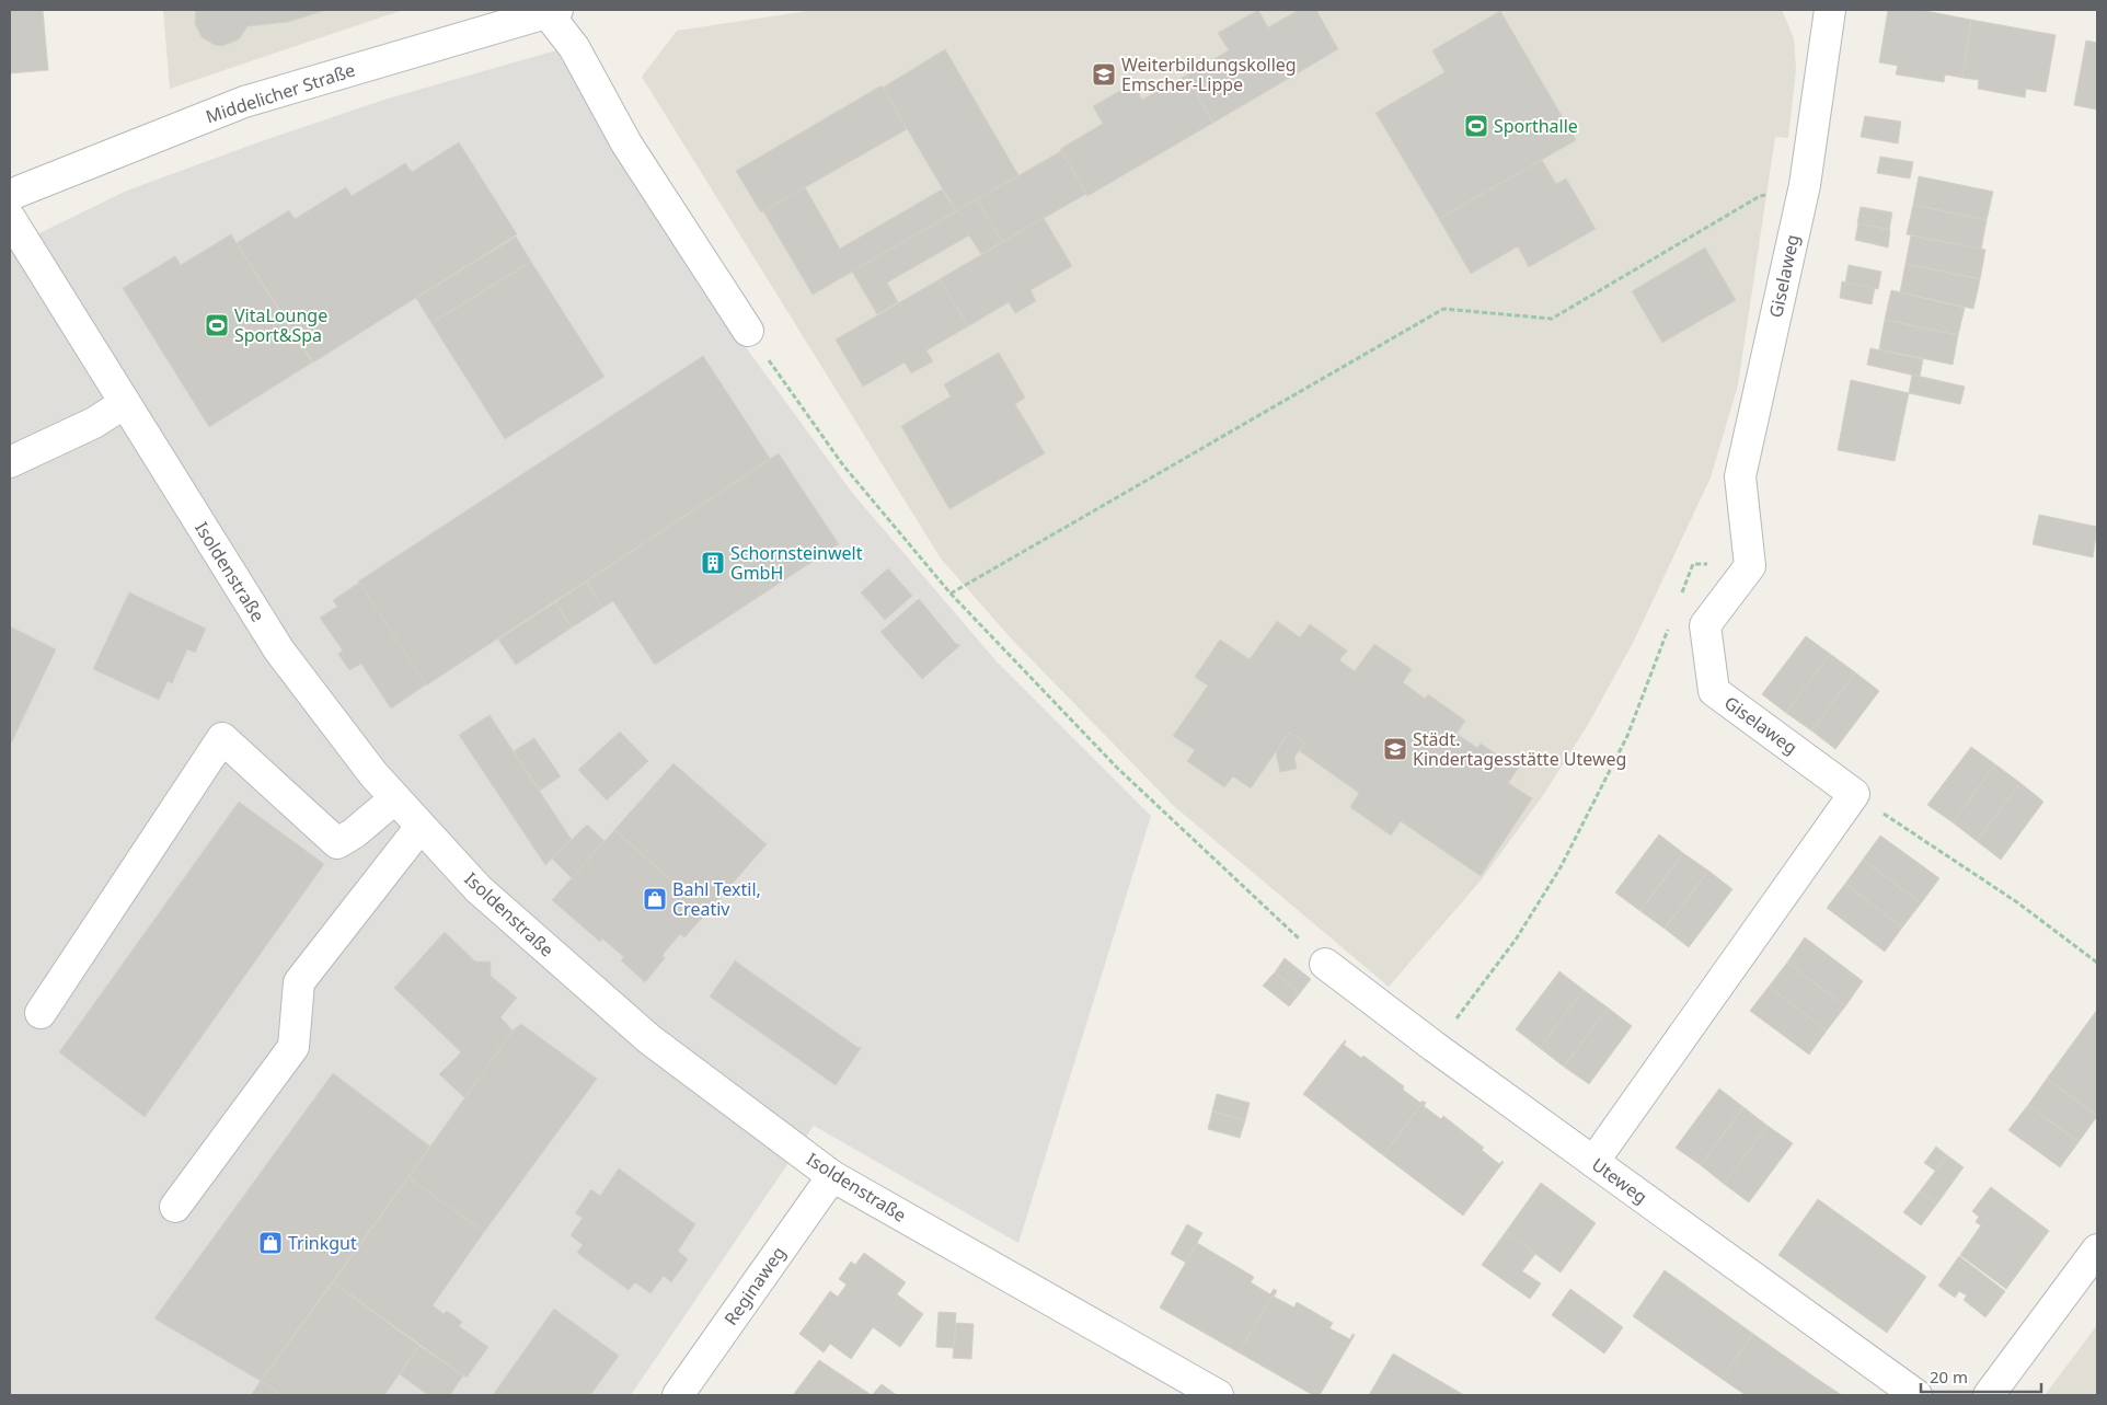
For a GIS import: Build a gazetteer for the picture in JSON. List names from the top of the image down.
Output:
{
  "streets": {
    "street": [
      "Middelicher Straße",
      "Giselaweg",
      "Isoldenstraße",
      "Uteweg",
      "Reginaweg"
    ]
  },
  "crossings": [
    ["Isoldenstraße", "Reginaweg"]
  ],
  "places": {
    "school or university": ["Weiterbildungskolleg Emscher-Lippe", "Städt. Kindertagesstätte Uteweg"],
    "sports": ["Sporthalle", "VitaLounge Sport&Spa"],
    "building": ["Schornsteinwelt GmbH"],
    "shop": ["Bahl Textil, Creativ", "Trinkgut"]
  },
  "scale_bar": "20 m"
}
